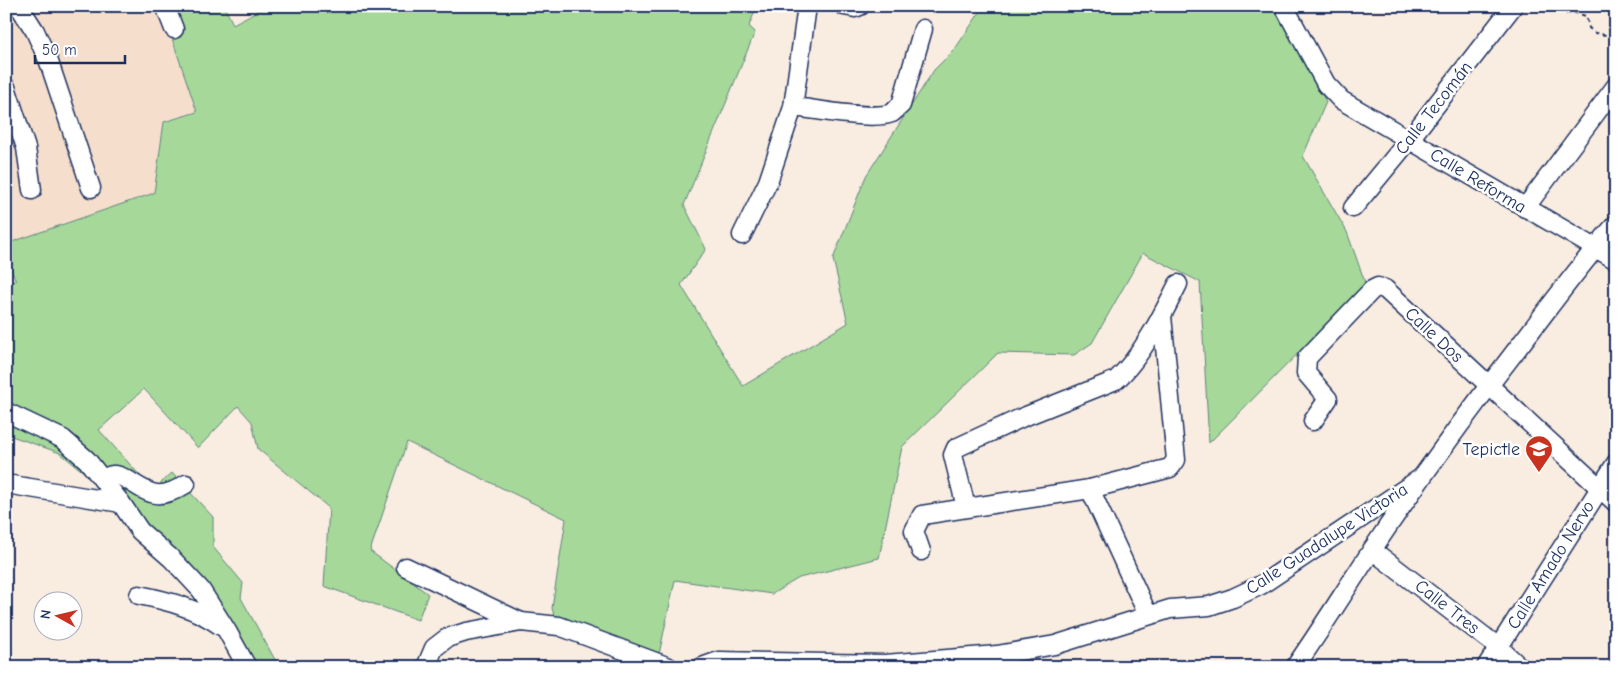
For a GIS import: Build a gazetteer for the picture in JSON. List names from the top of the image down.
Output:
{
  "streets": {
    "street": [
      "Calle Tecomán",
      "Calle Reforma",
      "Calle Dos",
      "Calle Guadalupe Victoria",
      "Calle Amado Nervo",
      "Calle Tres"
    ]
  },
  "crossings": [
    ["Calle Tecomán", "Calle Reforma"],
    ["Calle Reforma", "Calle Guadalupe Victoria"],
    ["Calle Dos", "Calle Guadalupe Victoria"],
    ["Calle Dos", "Calle Amado Nervo"],
    ["Calle Guadalupe Victoria", "Calle Tres"],
    ["Calle Amado Nervo", "Calle Tres"]
  ],
  "places": {
    "school or university": ["Tepictle"]
  },
  "scale_bar": "50 m",
  "north": "left"
}
